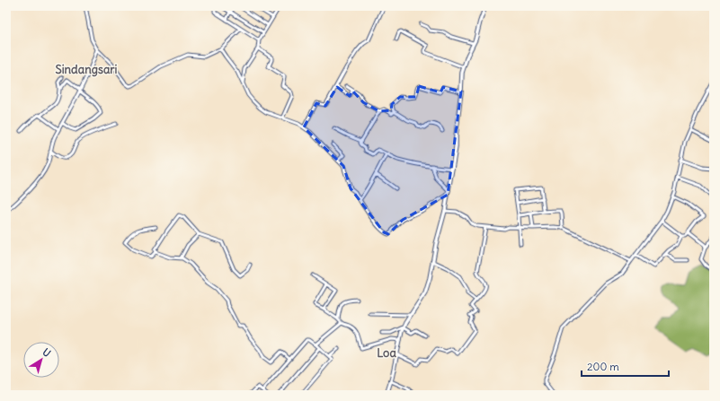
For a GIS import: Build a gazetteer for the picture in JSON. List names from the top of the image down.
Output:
{
  "districts": ["Sindangsari", "Loa"],
  "scale_bar": "200 m",
  "north": "top right"
}
